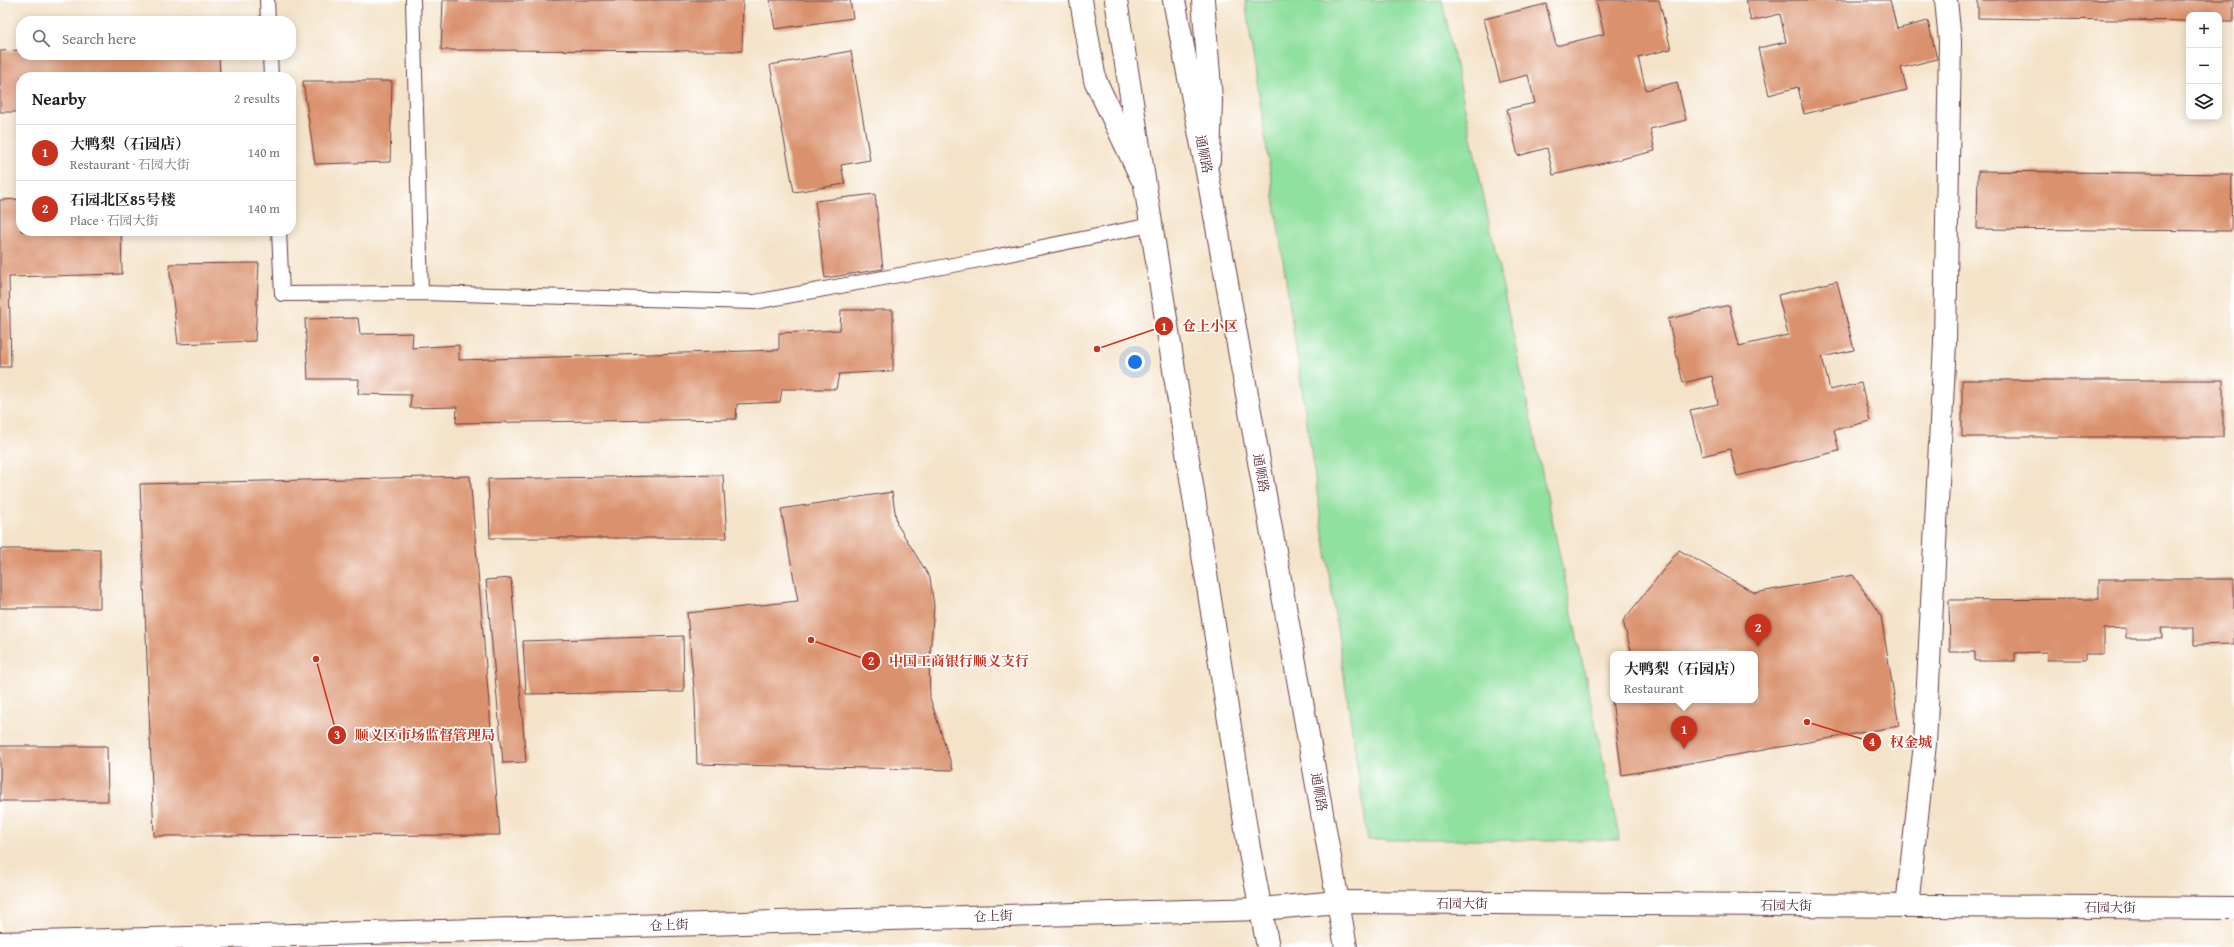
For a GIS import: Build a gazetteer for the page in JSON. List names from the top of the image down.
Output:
{
  "streets": {
    "street": ["通顺路", "石园大街", "仓上街"]
  },
  "crossings": [
    ["通顺路", "石园大街"],
    ["通顺路", "仓上街"],
    ["石园大街", "仓上街"]
  ],
  "places": [
    "仓上小区",
    "中国工商银行顺义支行",
    "顺义区市场监督管理局",
    "权金城"
  ],
  "page": {
    "map_buttons": ["+", "−"],
    "search": "Search here",
    "heading": ["Nearby", "2 results"],
    "list": [
      {
        "mark": "1",
        "name": "大鸭梨（石园店）",
        "note": "Restaurant · 石园大街",
        "value": "140 m"
      },
      {
        "mark": "2",
        "name": "石园北区85号楼",
        "note": "Place · 石园大街",
        "value": "140 m"
      }
    ],
    "pins": ["2", "1"],
    "popup": ["大鸭梨（石园店）", "Restaurant"]
  }
}
